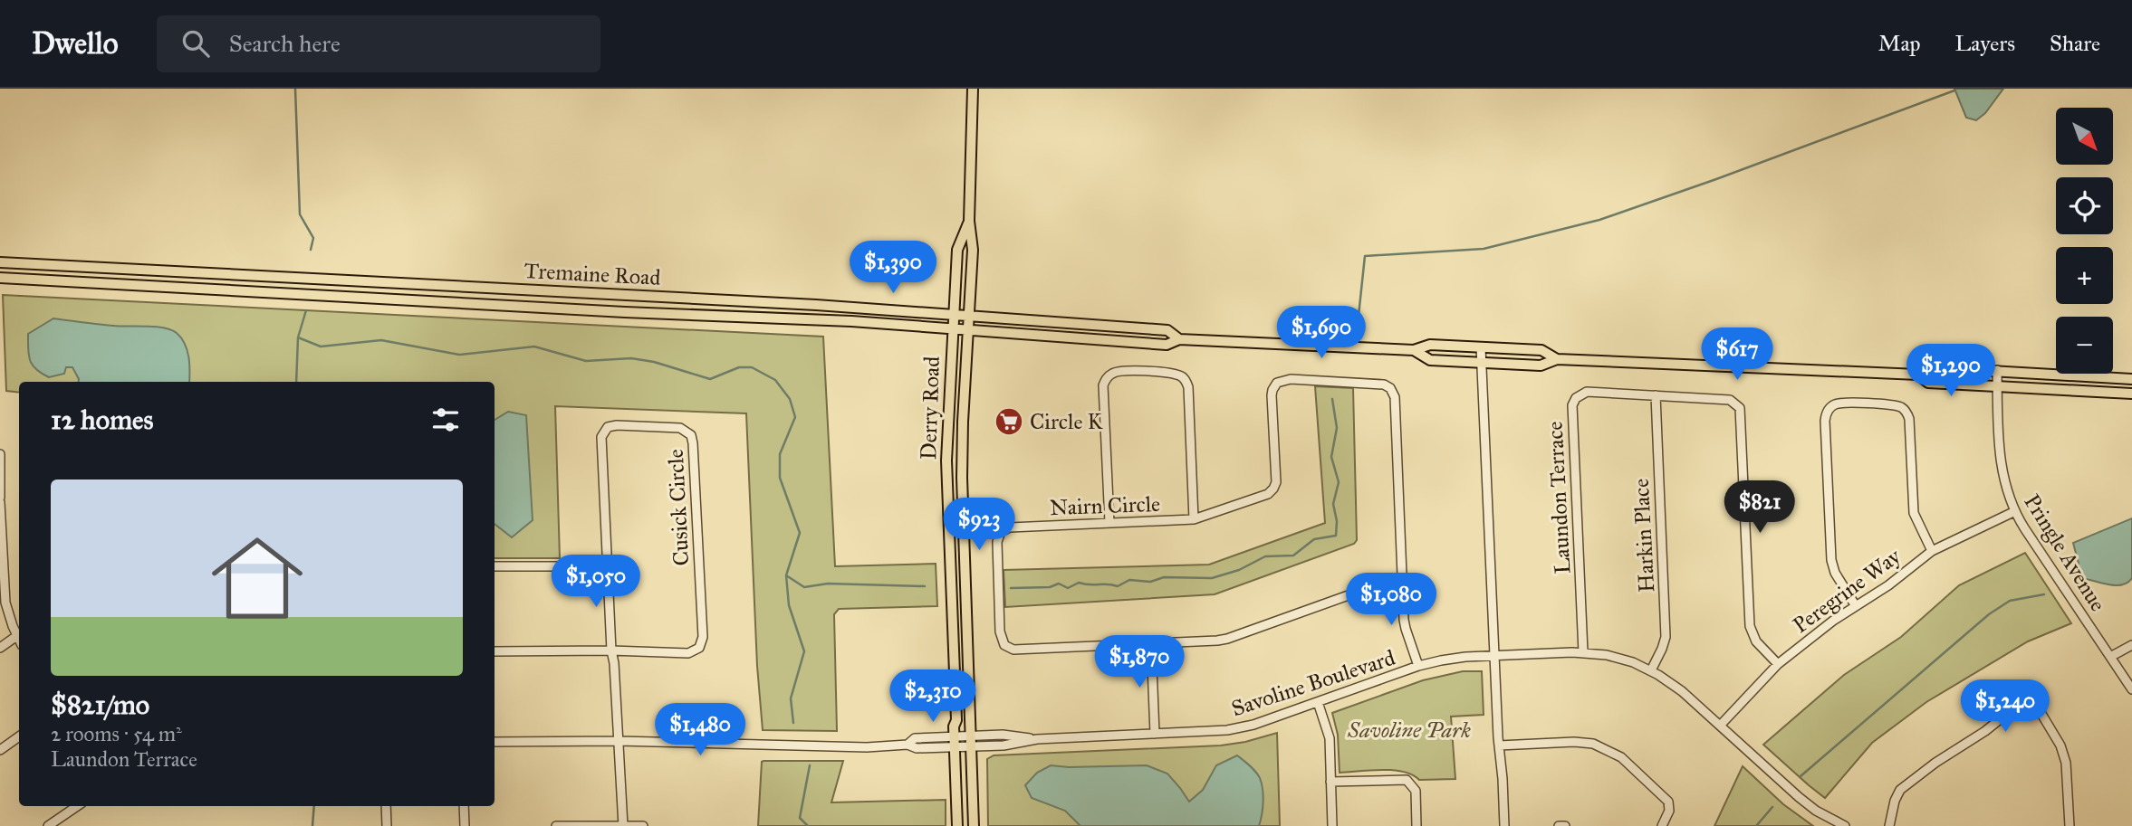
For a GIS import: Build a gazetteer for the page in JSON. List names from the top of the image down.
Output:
{
  "streets": {
    "main road": ["Tremaine Road", "Derry Road"],
    "street": [
      "Laundon Terrace",
      "Nairn Circle",
      "Cusick Circle",
      "Harkin Place",
      "Pringle Avenue",
      "Peregrine Way",
      "Savoline Boulevard"
    ]
  },
  "crossings": [
    ["Tremaine Road", "Derry Road"],
    ["Tremaine Road", "Pringle Avenue"],
    ["Derry Road", "Savoline Boulevard"],
    ["Laundon Terrace", "Harkin Place"],
    ["Laundon Terrace", "Peregrine Way"],
    ["Laundon Terrace", "Savoline Boulevard"],
    ["Nairn Circle", "Savoline Boulevard"],
    ["Cusick Circle", "Savoline Boulevard"],
    ["Harkin Place", "Savoline Boulevard"],
    ["Pringle Avenue", "Peregrine Way"],
    ["Peregrine Way", "Savoline Boulevard"]
  ],
  "parks": ["Savoline Park"],
  "places": {
    "supermarket": ["Circle K"]
  },
  "north": "bottom right",
  "page": {
    "header": "Dwello",
    "search": "Search here",
    "nav": ["Map", "Layers", "Share"],
    "map_buttons": ["+", "−"],
    "price": [
      "$1,390",
      "$1,690",
      "$617",
      "$1,290",
      "$821",
      "$923",
      "$1,050",
      "$1,080",
      "$1,870",
      "$2,310",
      "$1,240",
      "$1,480"
    ],
    "heading": "12 homes",
    "list": [
      {
        "name": "$821/mo",
        "note": "2 rooms · 54 m² · Laundon Terrace"
      }
    ]
  }
}
